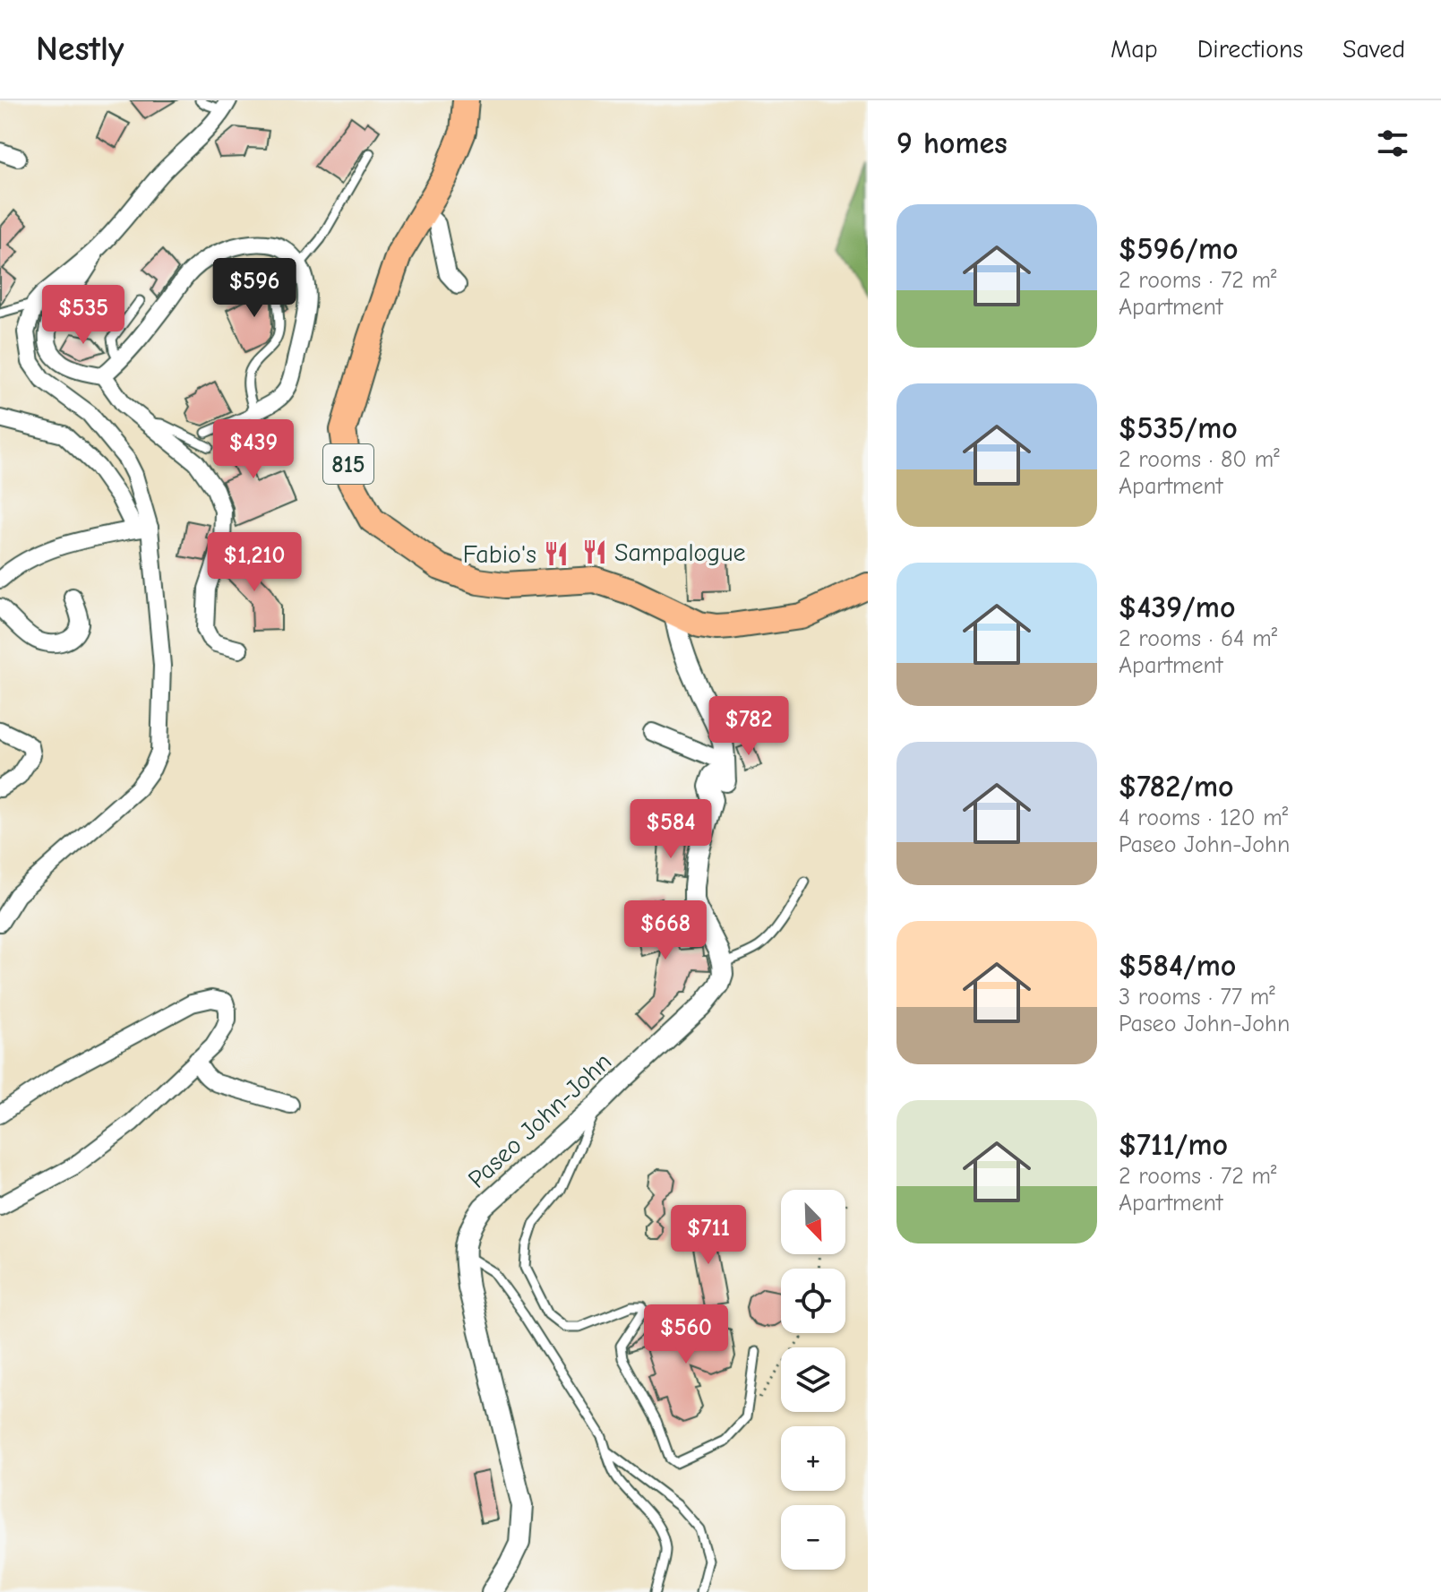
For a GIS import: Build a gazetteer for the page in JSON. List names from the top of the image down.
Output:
{
  "streets": {
    "main road": ["815"],
    "street": ["Paseo John-John"]
  },
  "places": {
    "restaurant": ["Sampalogue", "Fabio's"]
  },
  "north": "bottom right",
  "page": {
    "header": "Nestly",
    "nav": ["Map", "Directions", "Saved"],
    "heading": "9 homes",
    "list": [
      {
        "name": "$596/mo",
        "note": "2 rooms · 72 m² · Apartment"
      },
      {
        "name": "$535/mo",
        "note": "2 rooms · 80 m² · Apartment"
      },
      {
        "name": "$439/mo",
        "note": "2 rooms · 64 m² · Apartment"
      },
      {
        "name": "$782/mo",
        "note": "4 rooms · 120 m² · Paseo John-John"
      },
      {
        "name": "$584/mo",
        "note": "3 rooms · 77 m² · Paseo John-John"
      },
      {
        "name": "$711/mo",
        "note": "2 rooms · 72 m² · Apartment"
      }
    ],
    "price": [
      "$596",
      "$535",
      "$439",
      "$1,210",
      "$782",
      "$584",
      "$668",
      "$711",
      "$560"
    ],
    "map_buttons": ["+", "−"]
  }
}
